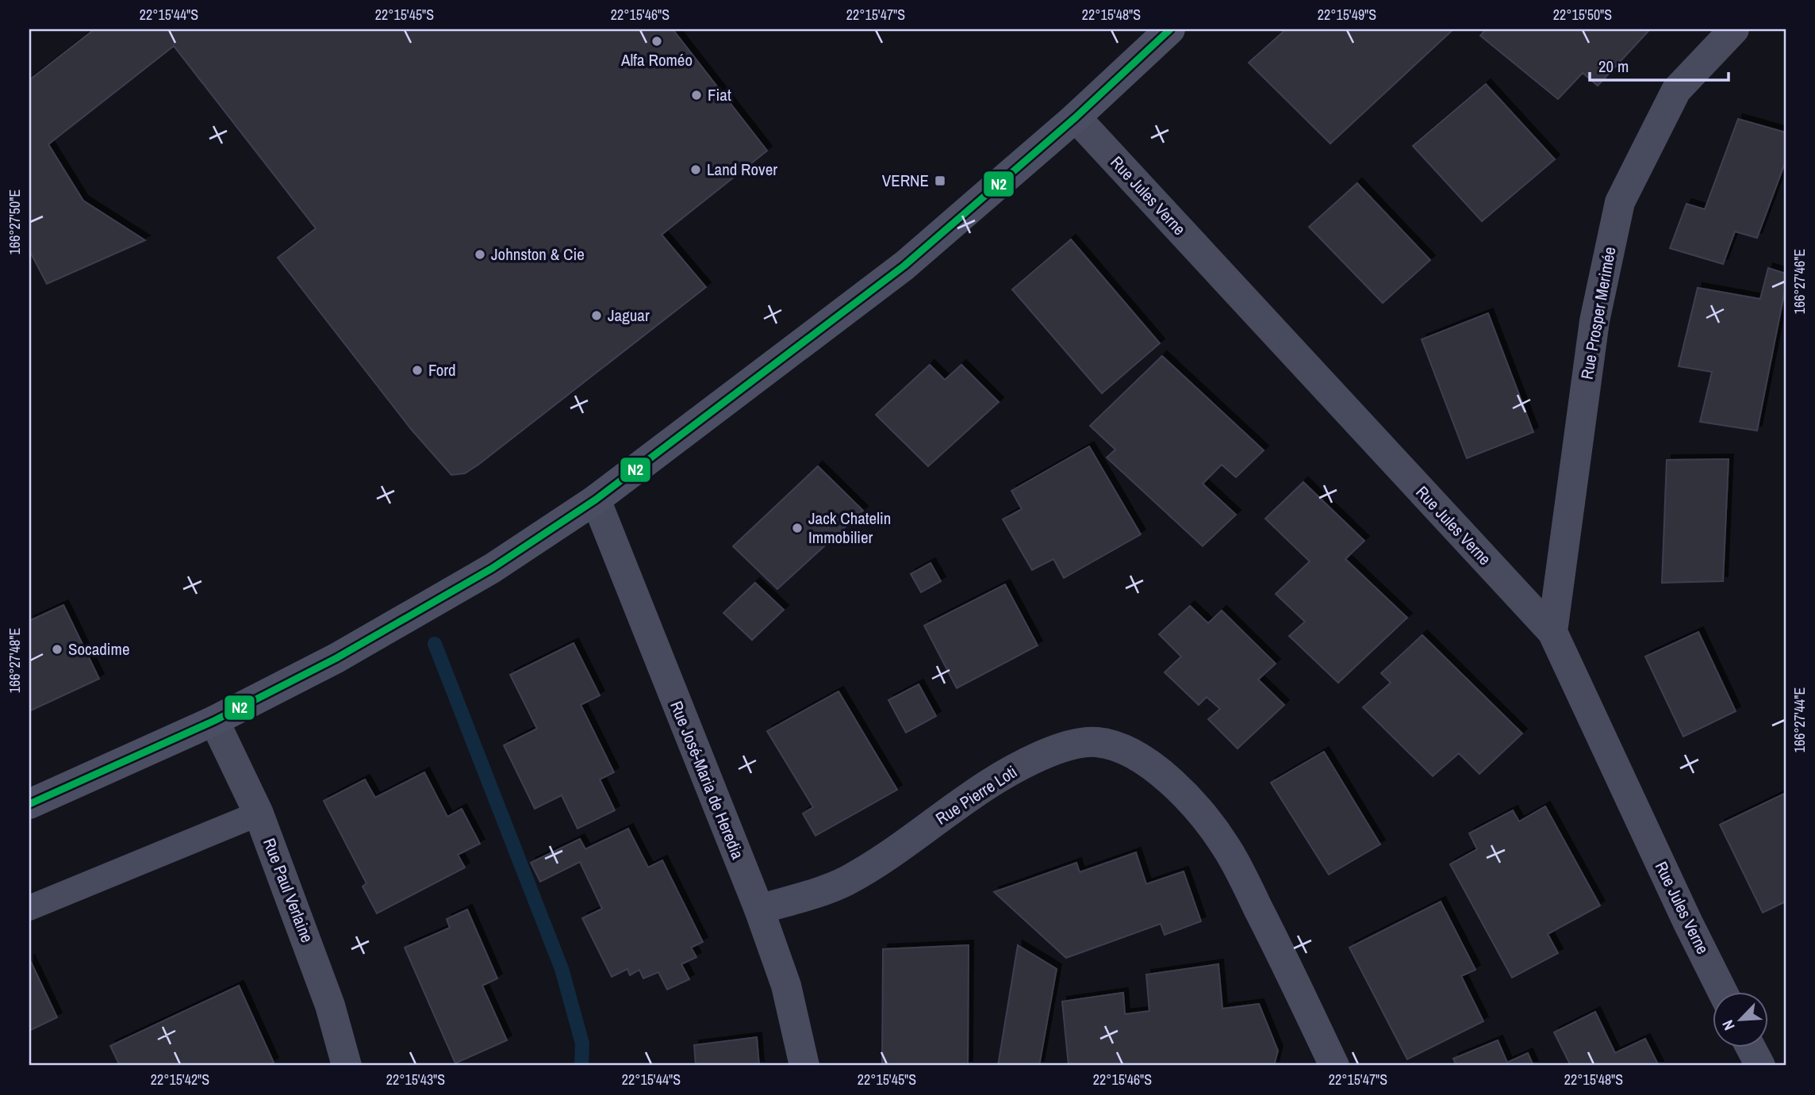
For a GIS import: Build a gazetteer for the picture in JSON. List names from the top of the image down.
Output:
{
  "streets": {
    "street": [
      "Rue Jules Verne",
      "Rue Prosper Merimée",
      "Rue José-Maria de Heredia",
      "Rue Pierre Loti",
      "Rue Paul Verlaine"
    ]
  },
  "crossings": [
    ["Rue Jules Verne", "Rue Prosper Merimée"],
    ["Rue José-Maria de Heredia", "Rue Pierre Loti"]
  ],
  "places": {
    "other": [
      "Alfa Roméo",
      "Fiat",
      "Land Rover",
      "Johnston & Cie",
      "Jaguar",
      "Ford",
      "Jack Chatelin Immobilier",
      "Socadime"
    ],
    "transit": ["VERNE"]
  },
  "lines": ["transit line N2"],
  "scale_bar": "20 m",
  "north": "bottom left",
  "coordinates": [
    "22°15'44\"S",
    "22°15'45\"S",
    "22°15'46\"S",
    "22°15'47\"S",
    "22°15'48\"S",
    "22°15'49\"S",
    "22°15'50\"S",
    "166°27'50\"E",
    "166°27'46\"E",
    "166°27'48\"E",
    "166°27'44\"E",
    "22°15'42\"S",
    "22°15'43\"S"
  ]
}
